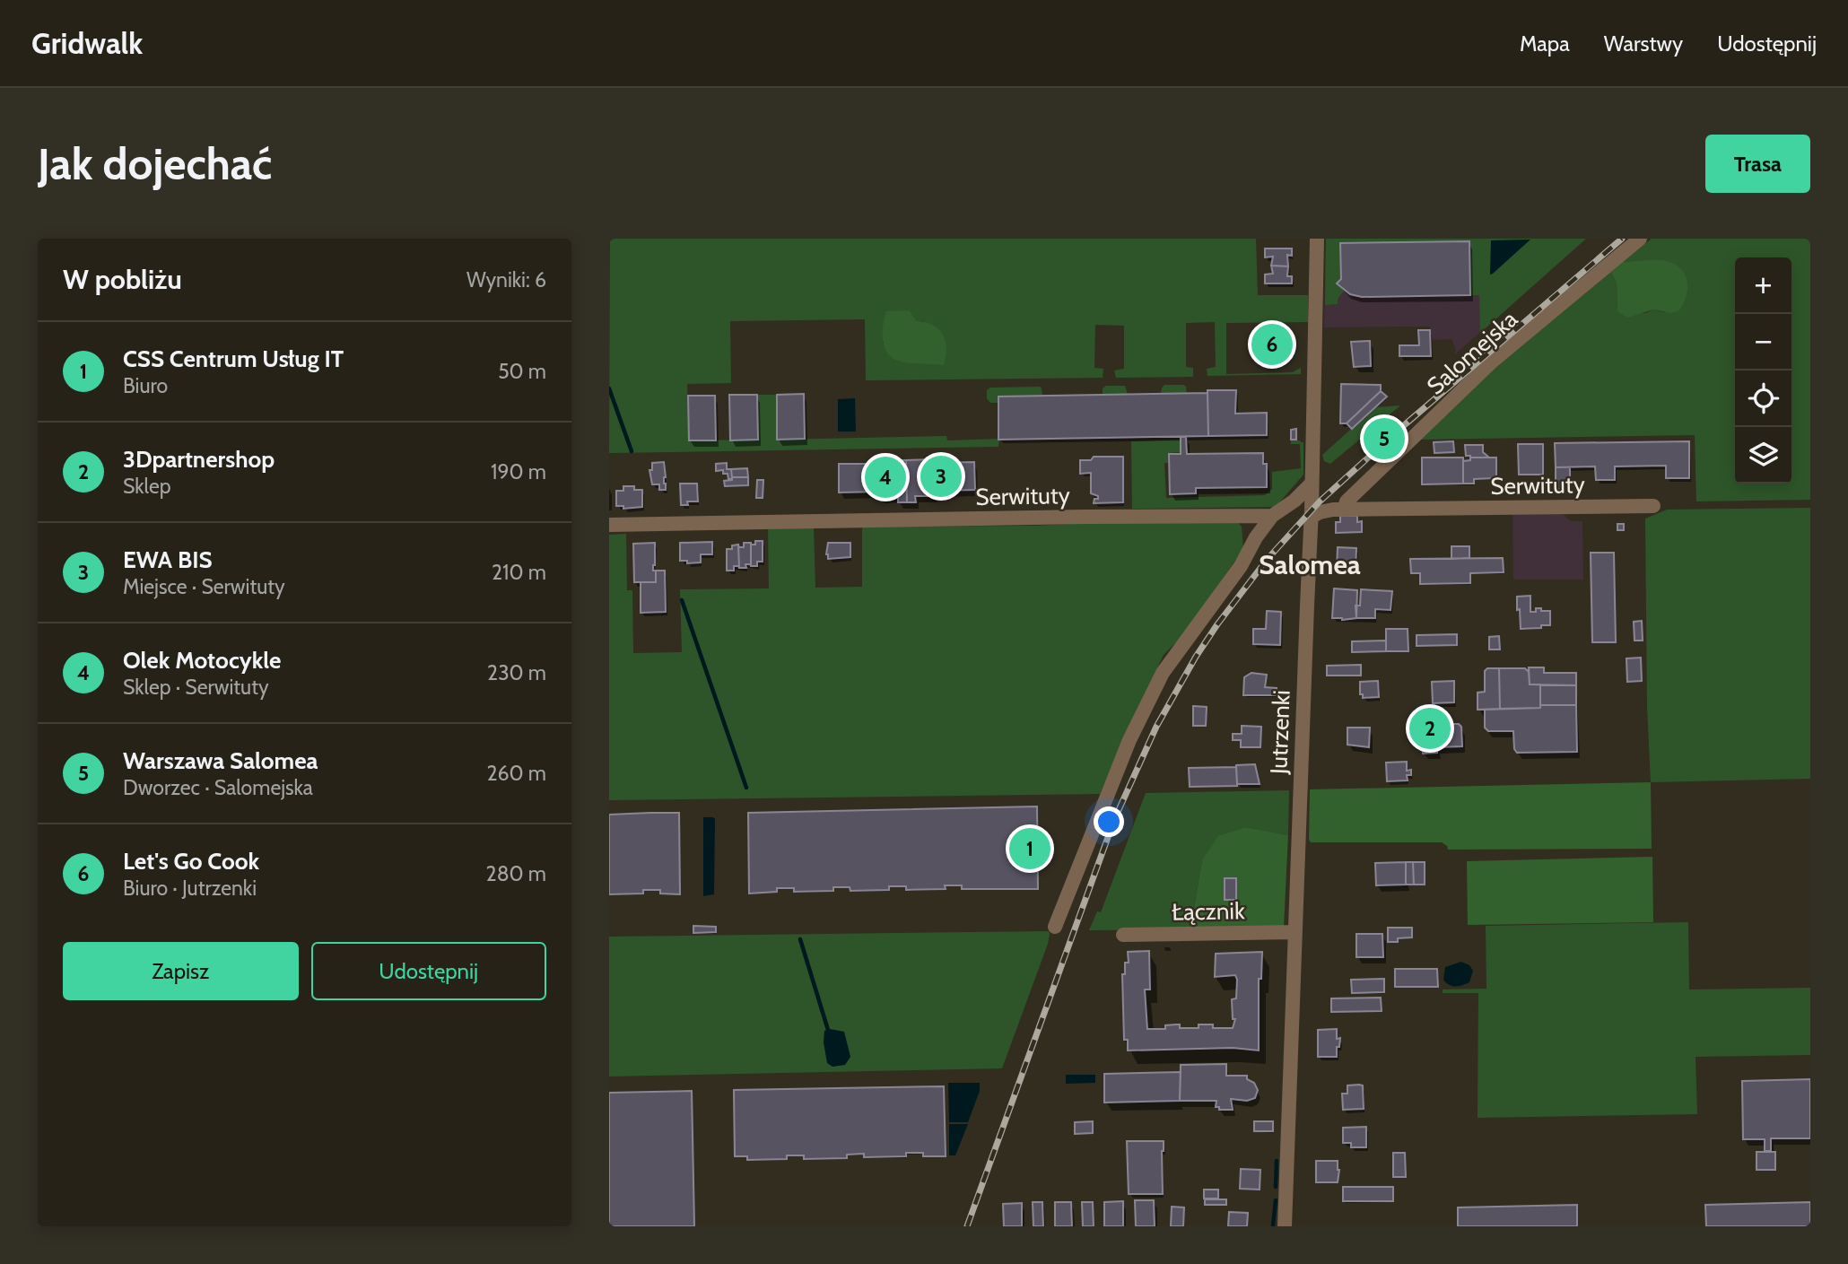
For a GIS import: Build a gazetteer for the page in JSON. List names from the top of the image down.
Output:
{
  "streets": {
    "street": [
      "Salomejska",
      "Serwituty",
      "Jutrzenki",
      "Łącznik"
    ]
  },
  "crossings": [
    ["Salomejska", "Serwituty"],
    ["Serwituty", "Jutrzenki"],
    ["Jutrzenki", "Łącznik"]
  ],
  "districts": ["Salomea"],
  "page": {
    "header": "Gridwalk",
    "nav": ["Mapa", "Warstwy", "Udostępnij"],
    "buttons": [
      "Trasa",
      ["Zapisz", "Udostępnij"]
    ],
    "title": "Jak dojechać",
    "heading": ["W pobliżu", "Wyniki: 6"],
    "map_buttons": ["+", "−"],
    "list": [
      {
        "mark": "1",
        "name": "CSS Centrum Usług IT",
        "note": "Biuro",
        "value": "50 m"
      },
      {
        "mark": "2",
        "name": "3Dpartnershop",
        "note": "Sklep",
        "value": "190 m"
      },
      {
        "mark": "3",
        "name": "EWA BIS",
        "note": "Miejsce · Serwituty",
        "value": "210 m"
      },
      {
        "mark": "4",
        "name": "Olek Motocykle",
        "note": "Sklep · Serwituty",
        "value": "230 m"
      },
      {
        "mark": "5",
        "name": "Warszawa Salomea",
        "note": "Dworzec · Salomejska",
        "value": "260 m"
      },
      {
        "mark": "6",
        "name": "Let's Go Cook",
        "note": "Biuro · Jutrzenki",
        "value": "280 m"
      }
    ],
    "pins": [
      "6",
      "5",
      "3",
      "4",
      "2",
      "1"
    ]
  }
}
